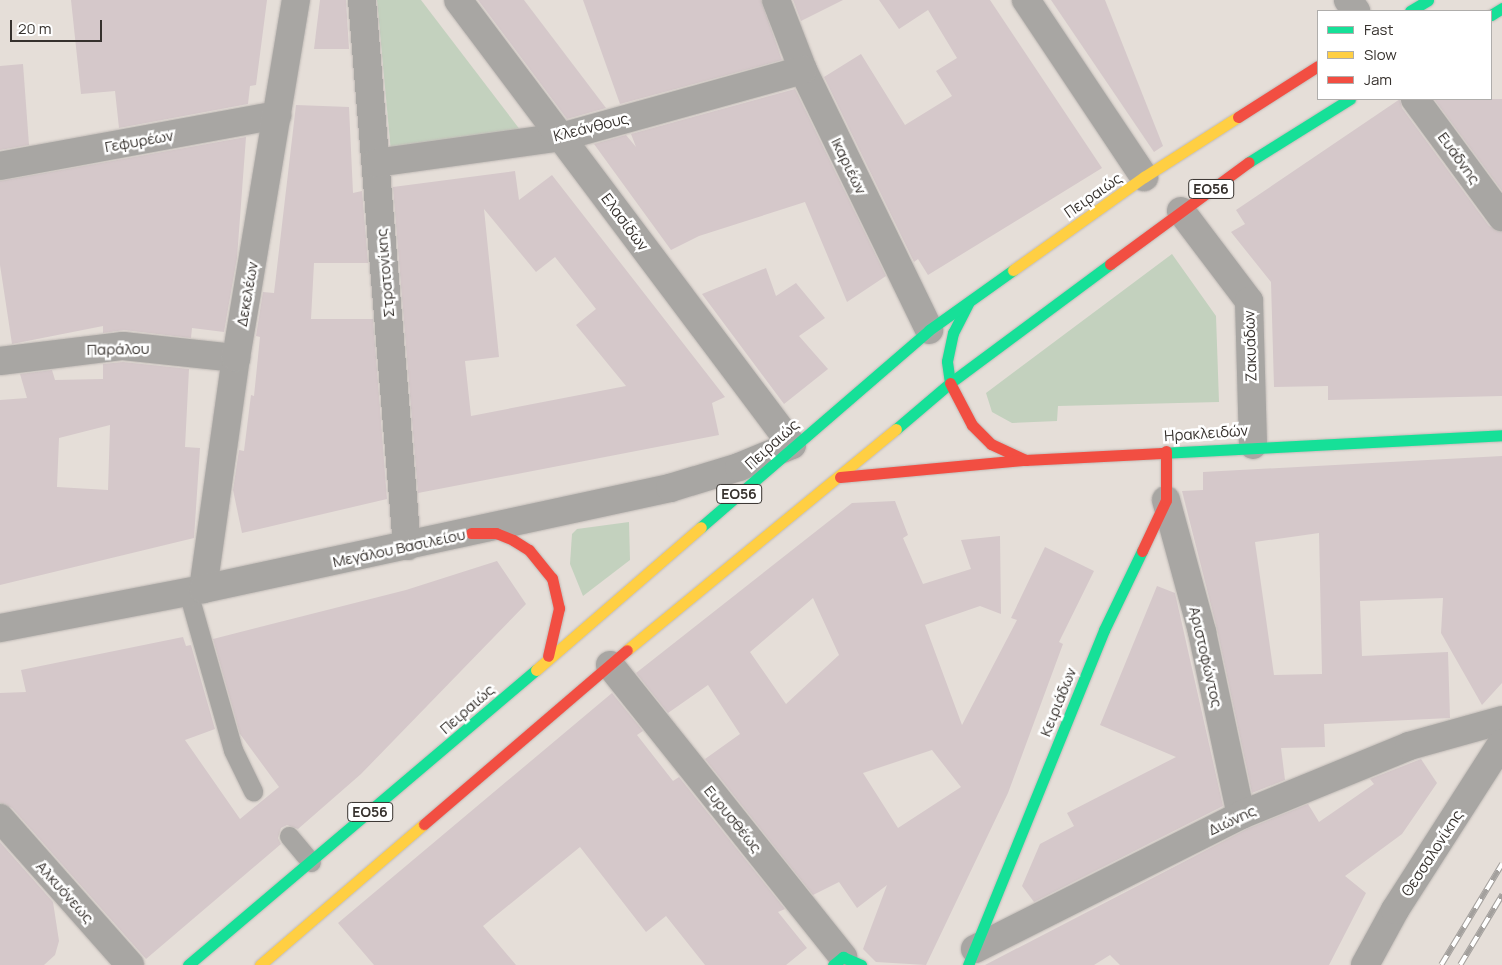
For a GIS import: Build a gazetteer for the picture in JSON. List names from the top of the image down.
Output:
{
  "streets": {
    "main road": [
      "ΕΟ56",
      "Πειραιώς",
      "Ηρακλειδών",
      "Κειριάδων"
    ],
    "street": [
      "Κλεάνθους",
      "Γεφυρέων",
      "Ευάδνης",
      "Ικαριέων",
      "Ελασίδων",
      "Στρατονίκης",
      "Δεκελέων",
      "Ζακυάδων",
      "Παράλου",
      "Μεγάλου Βασιλείου",
      "Αριστοφώντος",
      "Ευρυσθέως",
      "Διώνης",
      "Θεσσαλονίκης",
      "Αλκυόνεως"
    ]
  },
  "crossings": [
    ["Κλεάνθους", "Ικαριέων"],
    ["Κλεάνθους", "Ελασίδων"],
    ["Κλεάνθους", "Στρατονίκης"],
    ["Γεφυρέων", "Δεκελέων"],
    ["Ικαριέων", "Πειραιώς"],
    ["ΕΟ56", "Ζακυάδων"],
    ["ΕΟ56", "Ηρακλειδών"],
    ["ΕΟ56", "Ευρυσθέως"],
    ["Πειραιώς", "Ελασίδων"],
    ["Πειραιώς", "Μεγάλου Βασιλείου"],
    ["Ελασίδων", "Μεγάλου Βασιλείου"],
    ["Στρατονίκης", "Μεγάλου Βασιλείου"],
    ["Δεκελέων", "Παράλου"],
    ["Δεκελέων", "Μεγάλου Βασιλείου"],
    ["Ζακυάδων", "Ηρακλειδών"],
    ["Ηρακλειδών", "Κειριάδων"],
    ["Αριστοφώντος", "Κειριάδων"],
    ["Αριστοφώντος", "Διώνης"],
    ["Κειριάδων", "Διώνης"]
  ],
  "legend": ["Fast", "Slow", "Jam"],
  "scale_bar": "20 m"
}
